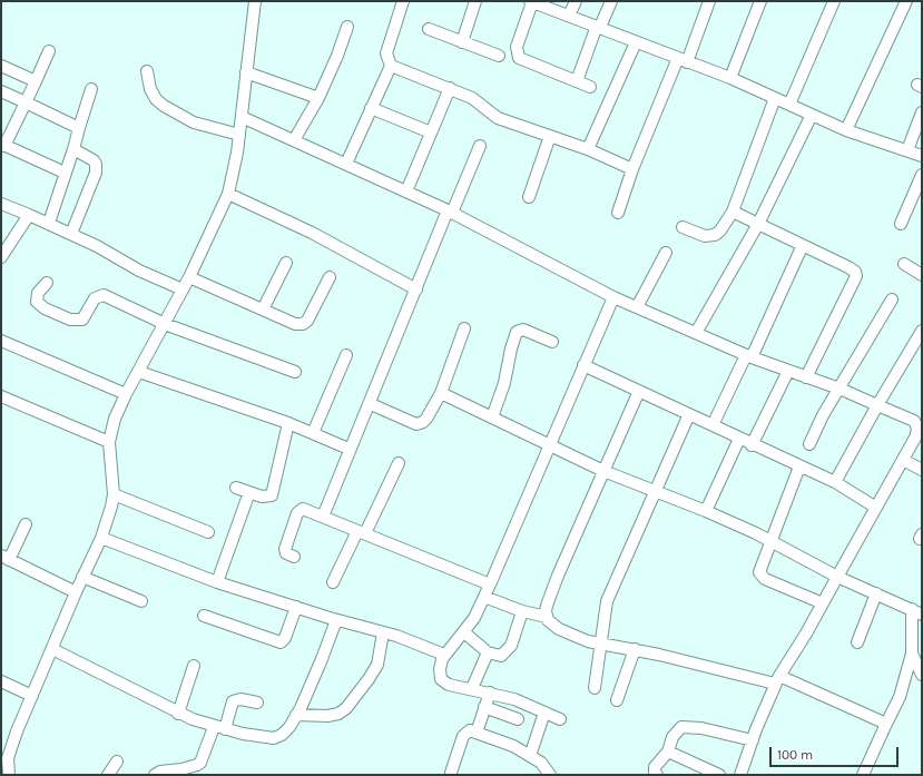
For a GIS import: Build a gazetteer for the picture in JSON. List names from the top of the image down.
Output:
{
  "scale_bar": "100 m"
}
